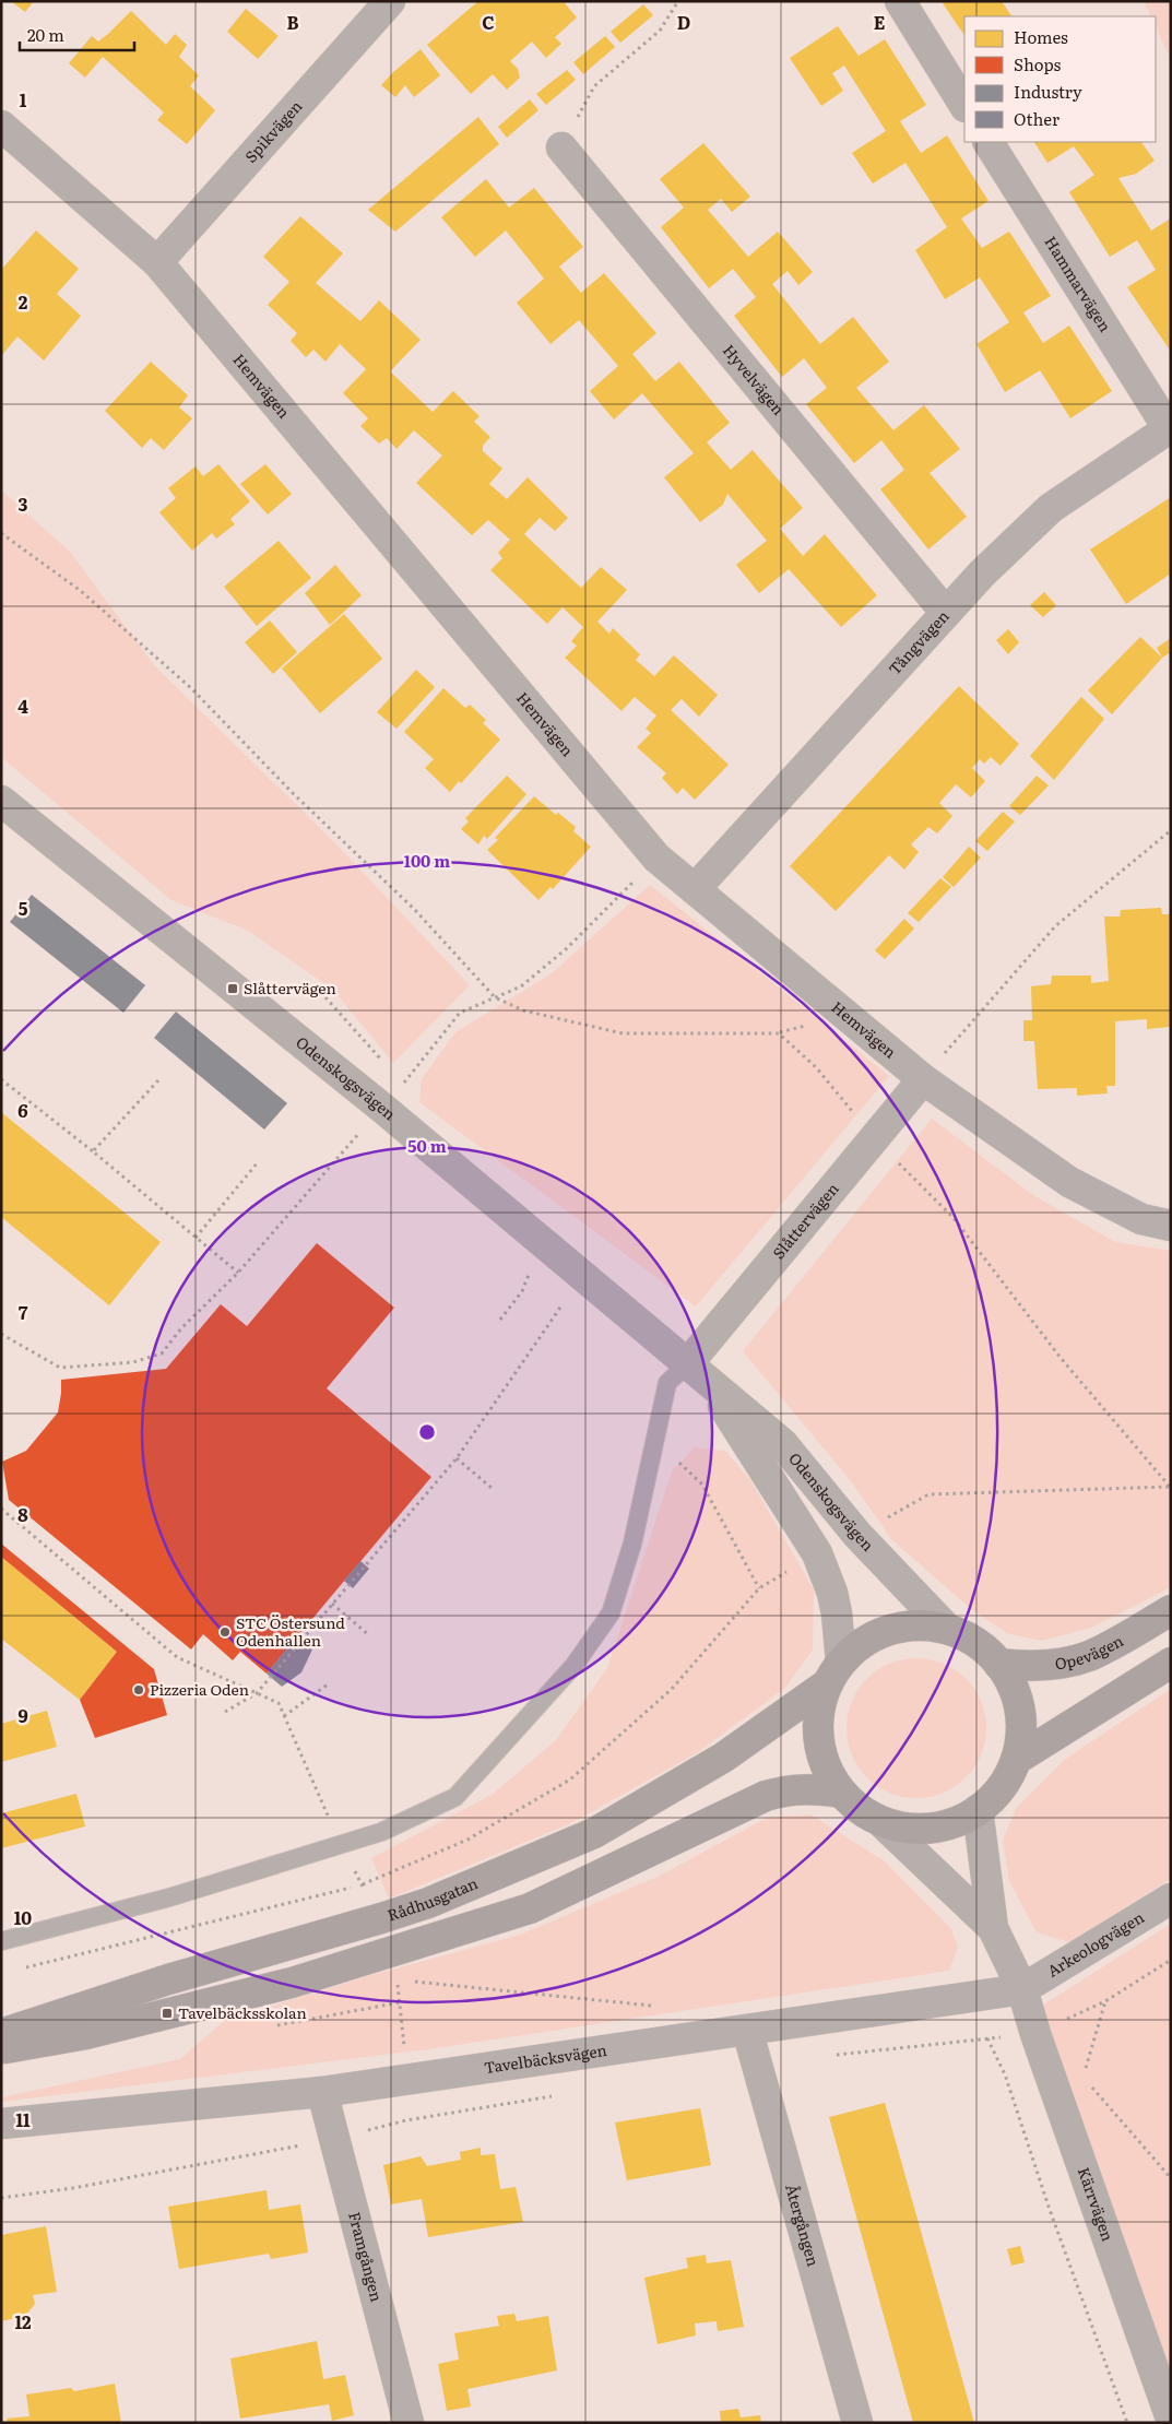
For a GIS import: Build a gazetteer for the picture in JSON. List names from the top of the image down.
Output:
{
  "streets": {
    "main road": ["Opevägen", "Rådhusgatan"],
    "street": [
      "Spikvägen",
      "Hammarvägen",
      "Hyvelvägen",
      "Hemvägen",
      "Tångvägen",
      "Odenskogsvägen",
      "Slåttervägen",
      "Arkeologvägen",
      "Tavelbäcksvägen",
      "Kärrvägen",
      "Återgången",
      "Framgången"
    ]
  },
  "crossings": [
    ["Spikvägen", "Hemvägen"],
    ["Hammarvägen", "Tångvägen"],
    ["Hyvelvägen", "Tångvägen"],
    ["Hemvägen", "Tångvägen"],
    ["Hemvägen", "Slåttervägen"],
    ["Odenskogsvägen", "Slåttervägen"],
    ["Odenskogsvägen", "Rådhusgatan"],
    ["Opevägen", "Rådhusgatan"],
    ["Arkeologvägen", "Tavelbäcksvägen"],
    ["Arkeologvägen", "Kärrvägen"],
    ["Tavelbäcksvägen", "Kärrvägen"],
    ["Tavelbäcksvägen", "Återgången"],
    ["Tavelbäcksvägen", "Framgången"]
  ],
  "places": {
    "transit": ["Slåttervägen", "Tavelbäcksskolan"],
    "other": ["STC Östersund Odenhallen", "Pizzeria Oden"]
  },
  "legend": [
    "Homes",
    "Shops",
    "Industry",
    "Other"
  ],
  "scale_bar": "20 m",
  "grid": {
    "columns": [
      "B",
      "C",
      "D",
      "E"
    ],
    "rows": [
      "1",
      "2",
      "3",
      "4",
      "5",
      "6",
      "7",
      "8",
      "9",
      "10",
      "11",
      "12"
    ]
  },
  "rings": ["100 m", "50 m"]
}
